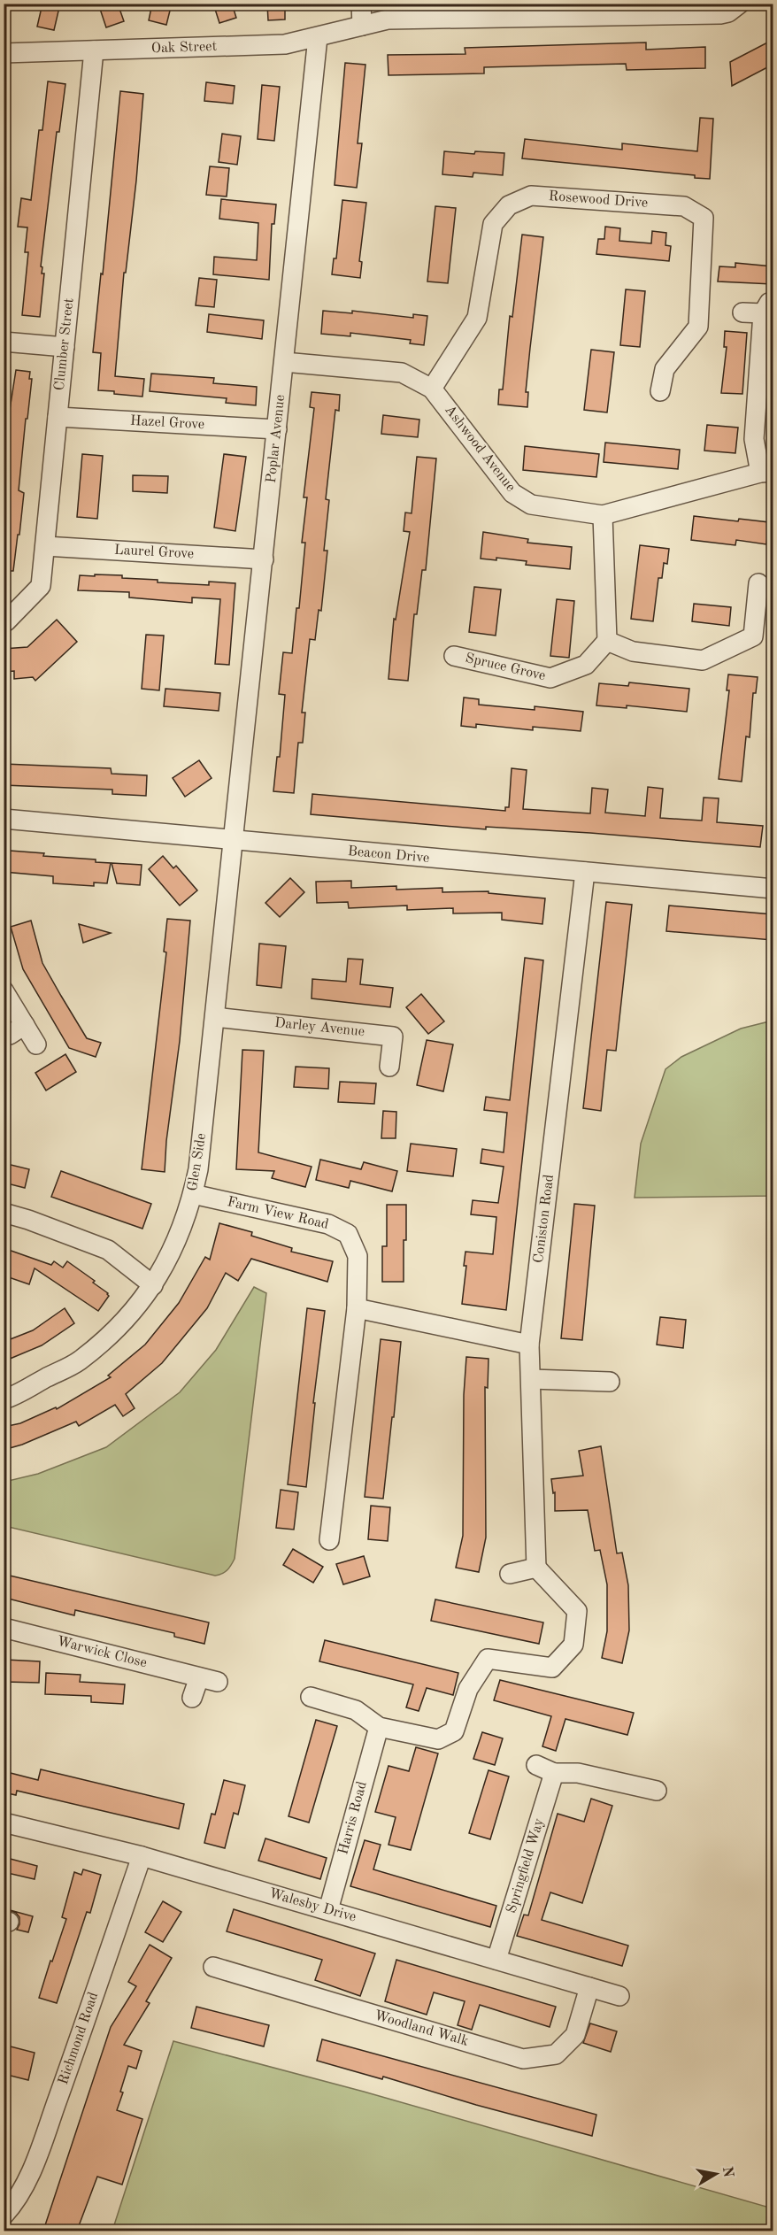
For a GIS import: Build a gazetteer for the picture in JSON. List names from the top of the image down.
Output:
{
  "streets": {
    "street": [
      "Oak Street",
      "Rosewood Drive",
      "Clumber Street",
      "Hazel Grove",
      "Poplar Avenue",
      "Ashwood Avenue",
      "Laurel Grove",
      "Spruce Grove",
      "Beacon Drive",
      "Darley Avenue",
      "Glen Side",
      "Farm View Road",
      "Coniston Road",
      "Warwick Close",
      "Harris Road",
      "Springfield Way",
      "Walesby Drive",
      "Woodland Walk",
      "Richmond Road"
    ]
  },
  "crossings": [
    ["Oak Street", "Clumber Street"],
    ["Oak Street", "Poplar Avenue"],
    ["Rosewood Drive", "Ashwood Avenue"],
    ["Clumber Street", "Hazel Grove"],
    ["Clumber Street", "Laurel Grove"],
    ["Hazel Grove", "Poplar Avenue"],
    ["Poplar Avenue", "Ashwood Avenue"],
    ["Poplar Avenue", "Laurel Grove"],
    ["Poplar Avenue", "Beacon Drive"],
    ["Poplar Avenue", "Glen Side"],
    ["Beacon Drive", "Glen Side"],
    ["Beacon Drive", "Coniston Road"],
    ["Darley Avenue", "Glen Side"],
    ["Glen Side", "Farm View Road"],
    ["Harris Road", "Walesby Drive"],
    ["Springfield Way", "Walesby Drive"],
    ["Walesby Drive", "Woodland Walk"],
    ["Walesby Drive", "Richmond Road"]
  ],
  "north": "right"
}
